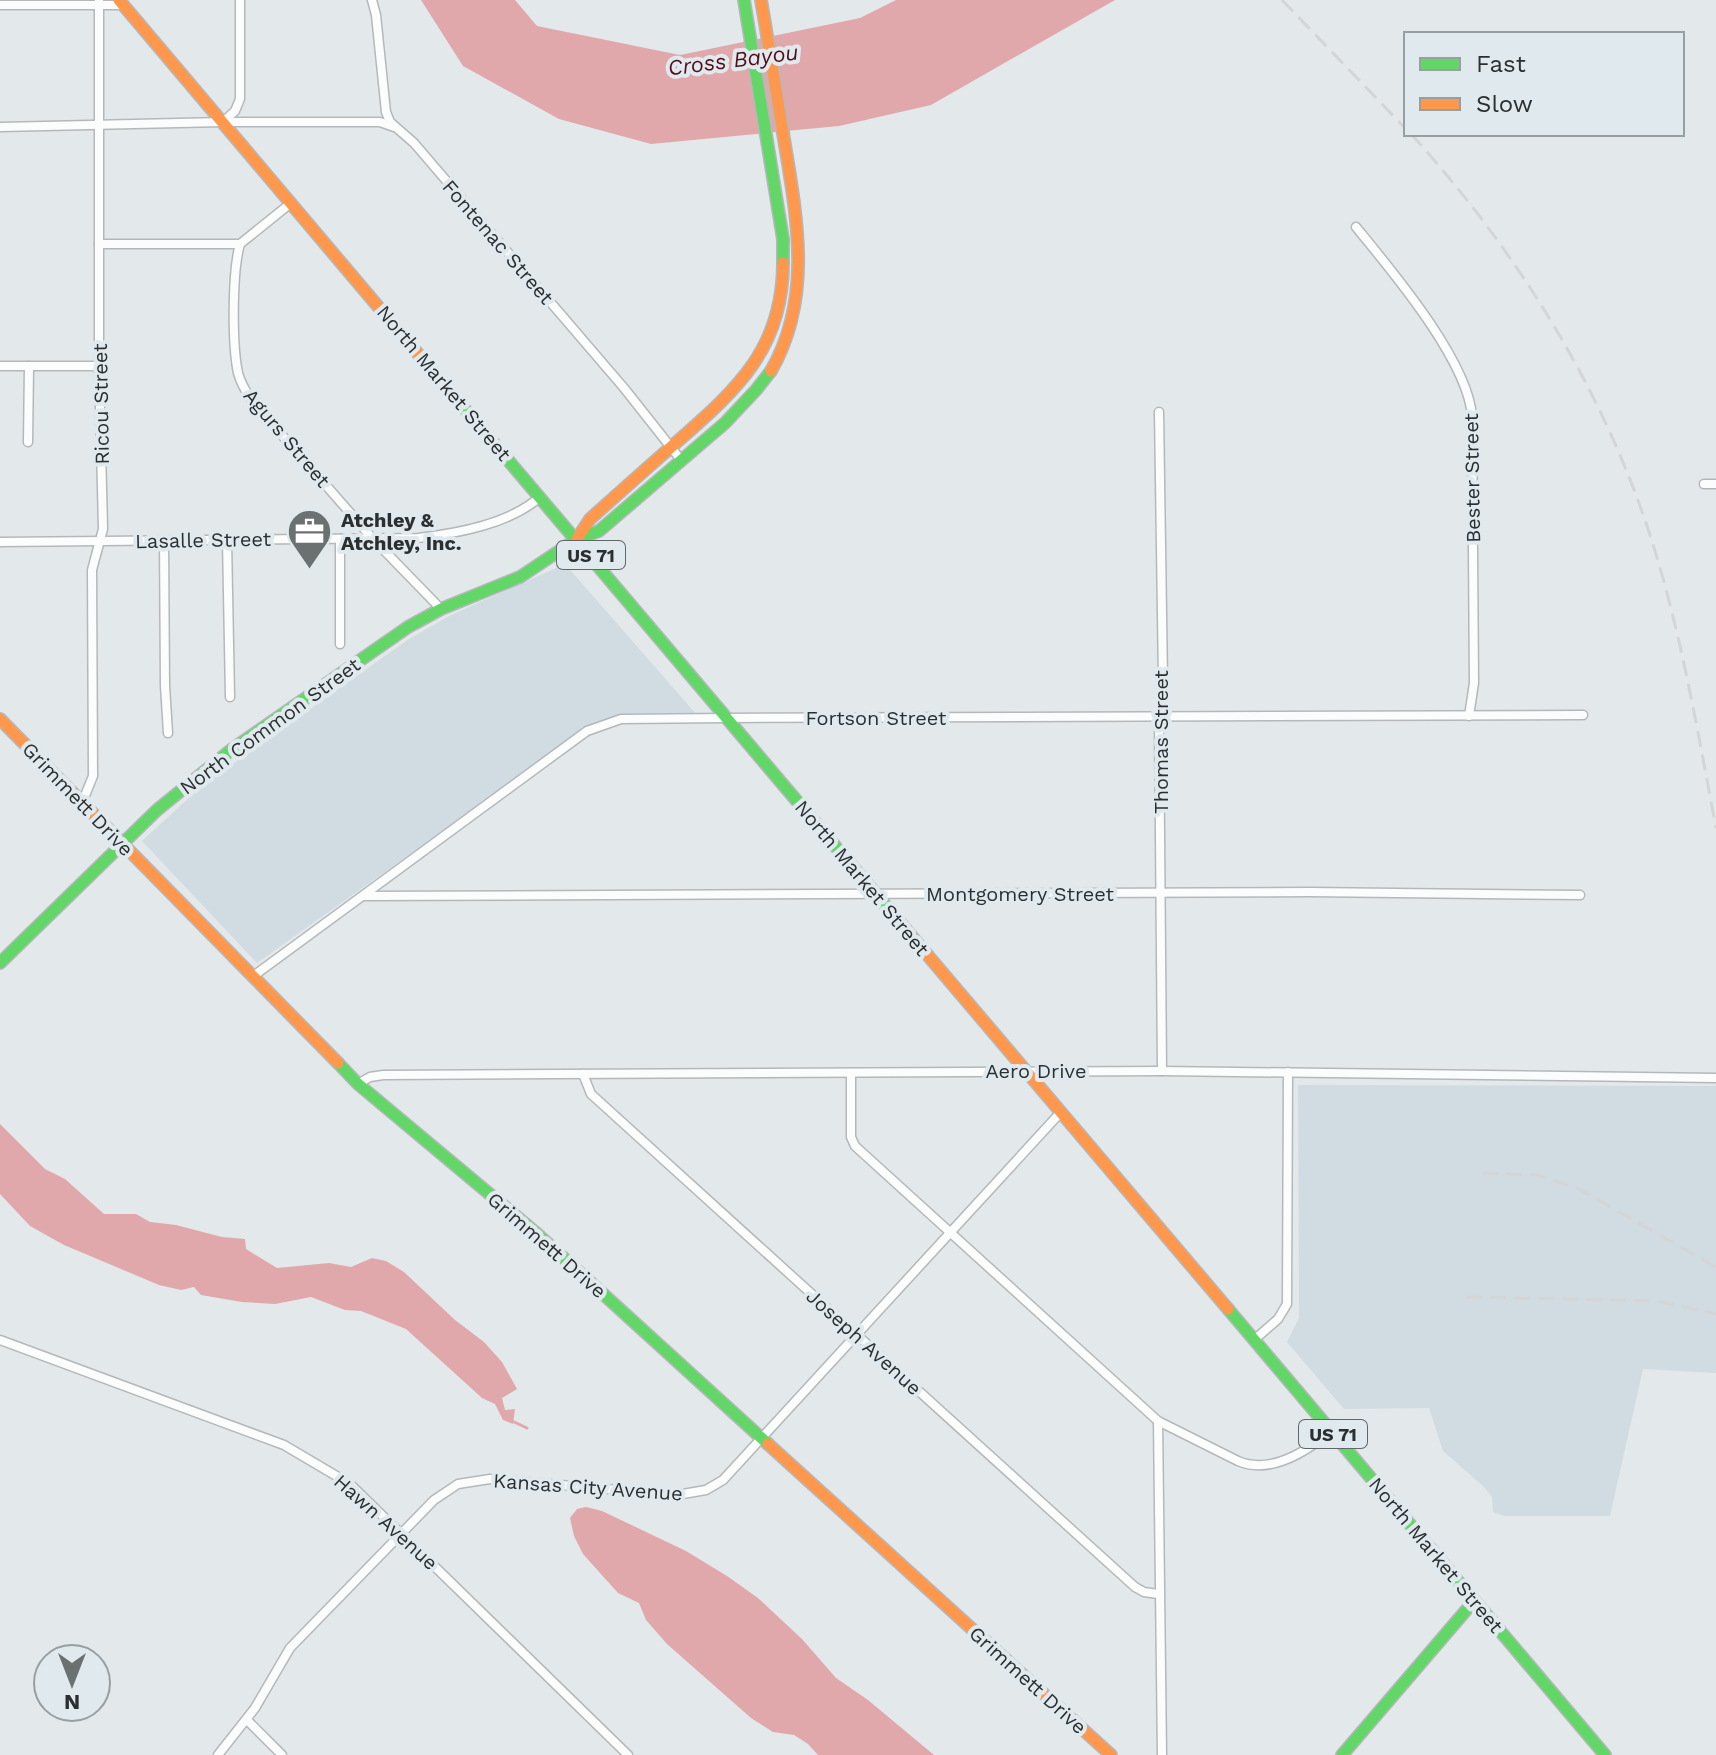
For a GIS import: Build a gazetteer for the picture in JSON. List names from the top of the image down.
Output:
{
  "streets": {
    "main road": [
      "North Market Street",
      "US 71",
      "North Common Street",
      "Grimmett Drive"
    ],
    "street": [
      "Fontenac Street",
      "Ricou Street",
      "Agurs Street",
      "Bester Street",
      "Lasalle Street",
      "Fortson Street",
      "Thomas Street",
      "Montgomery Street",
      "Aero Drive",
      "Joseph Avenue",
      "Kansas City Avenue",
      "Hawn Avenue"
    ]
  },
  "crossings": [
    ["Fontenac Street", "North Common Street"],
    ["North Market Street", "Lasalle Street"],
    ["North Market Street", "Fortson Street"],
    ["North Market Street", "North Common Street"],
    ["North Market Street", "Montgomery Street"],
    ["North Market Street", "Aero Drive"],
    ["North Market Street", "Kansas City Avenue"],
    ["Ricou Street", "Lasalle Street"],
    ["Ricou Street", "Grimmett Drive"],
    ["Agurs Street", "Lasalle Street"],
    ["Agurs Street", "North Common Street"],
    ["Bester Street", "Fortson Street"],
    ["Fortson Street", "Thomas Street"],
    ["Fortson Street", "Grimmett Drive"],
    ["Fortson Street", "Montgomery Street"],
    ["North Common Street", "Grimmett Drive"],
    ["Thomas Street", "Montgomery Street"],
    ["Thomas Street", "Aero Drive"],
    ["Grimmett Drive", "Aero Drive"],
    ["Grimmett Drive", "Kansas City Avenue"],
    ["Aero Drive", "Joseph Avenue"],
    ["Joseph Avenue", "Kansas City Avenue"],
    ["Kansas City Avenue", "Hawn Avenue"]
  ],
  "water": ["Cross Bayou"],
  "places": {
    "office": ["Atchley & Atchley, Inc."]
  },
  "legend": ["Fast", "Slow"],
  "north": "bottom"
}
